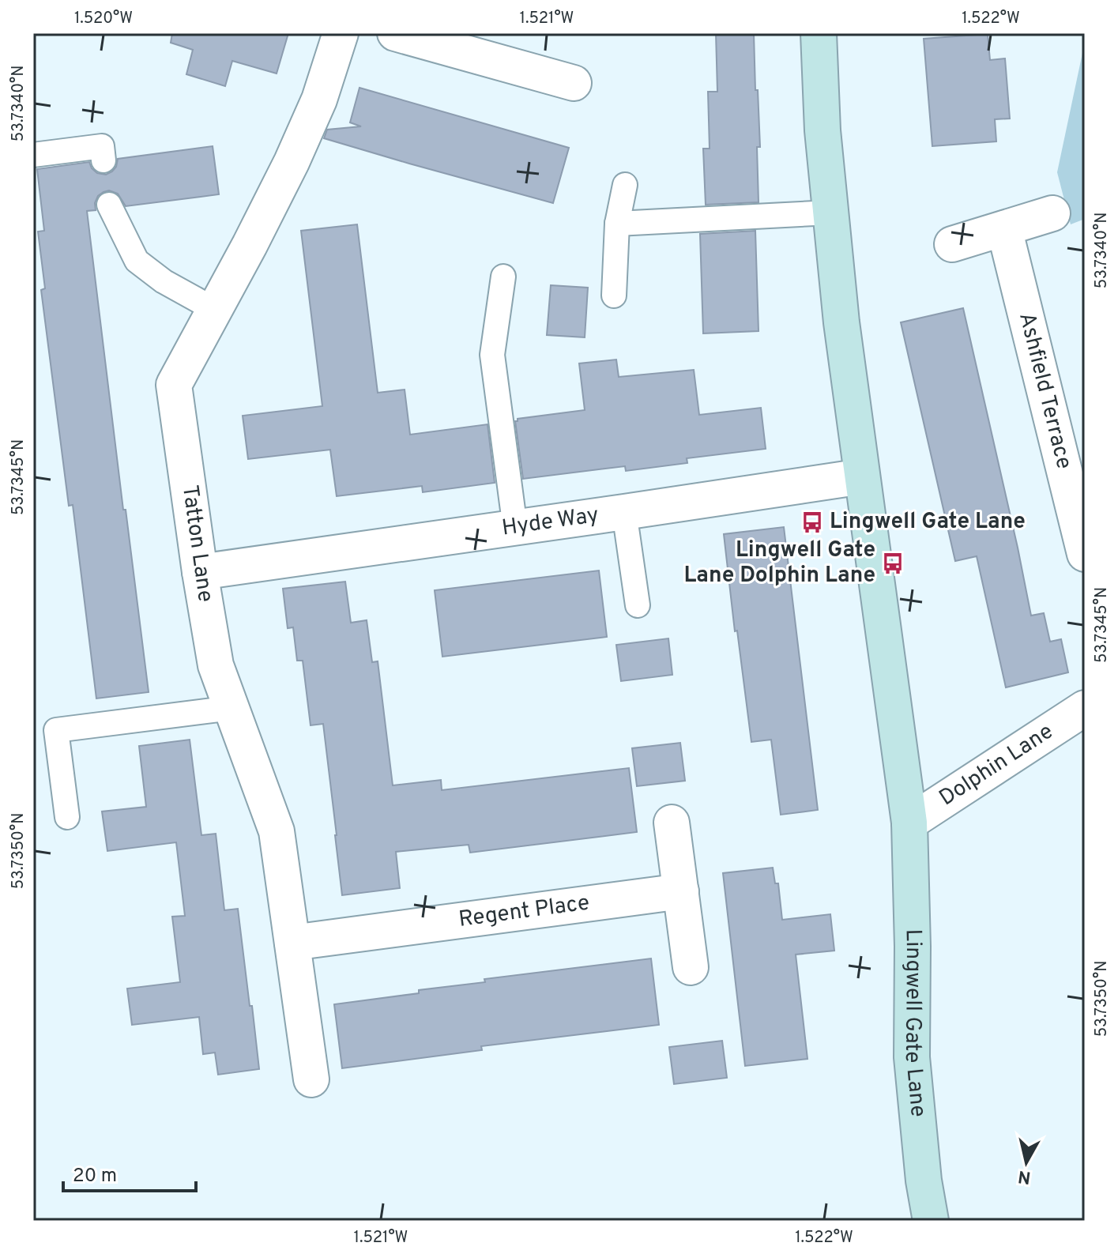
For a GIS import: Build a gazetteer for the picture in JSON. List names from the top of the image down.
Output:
{
  "streets": {
    "main road": ["Lingwell Gate Lane"],
    "street": [
      "Ashfield Terrace",
      "Hyde Way",
      "Tatton Lane",
      "Dolphin Lane",
      "Regent Place"
    ]
  },
  "crossings": [
    ["Hyde Way", "Tatton Lane"],
    ["Hyde Way", "Lingwell Gate Lane"],
    ["Tatton Lane", "Regent Place"],
    ["Dolphin Lane", "Lingwell Gate Lane"]
  ],
  "places": {
    "bus stop": ["Lingwell Gate Lane", "Lingwell Gate Lane Dolphin Lane"]
  },
  "scale_bar": "20 m",
  "north": "bottom",
  "coordinates": [
    "1.520°W",
    "1.521°W",
    "1.522°W",
    "53.7340°N",
    "53.7345°N",
    "53.7350°N"
  ]
}
